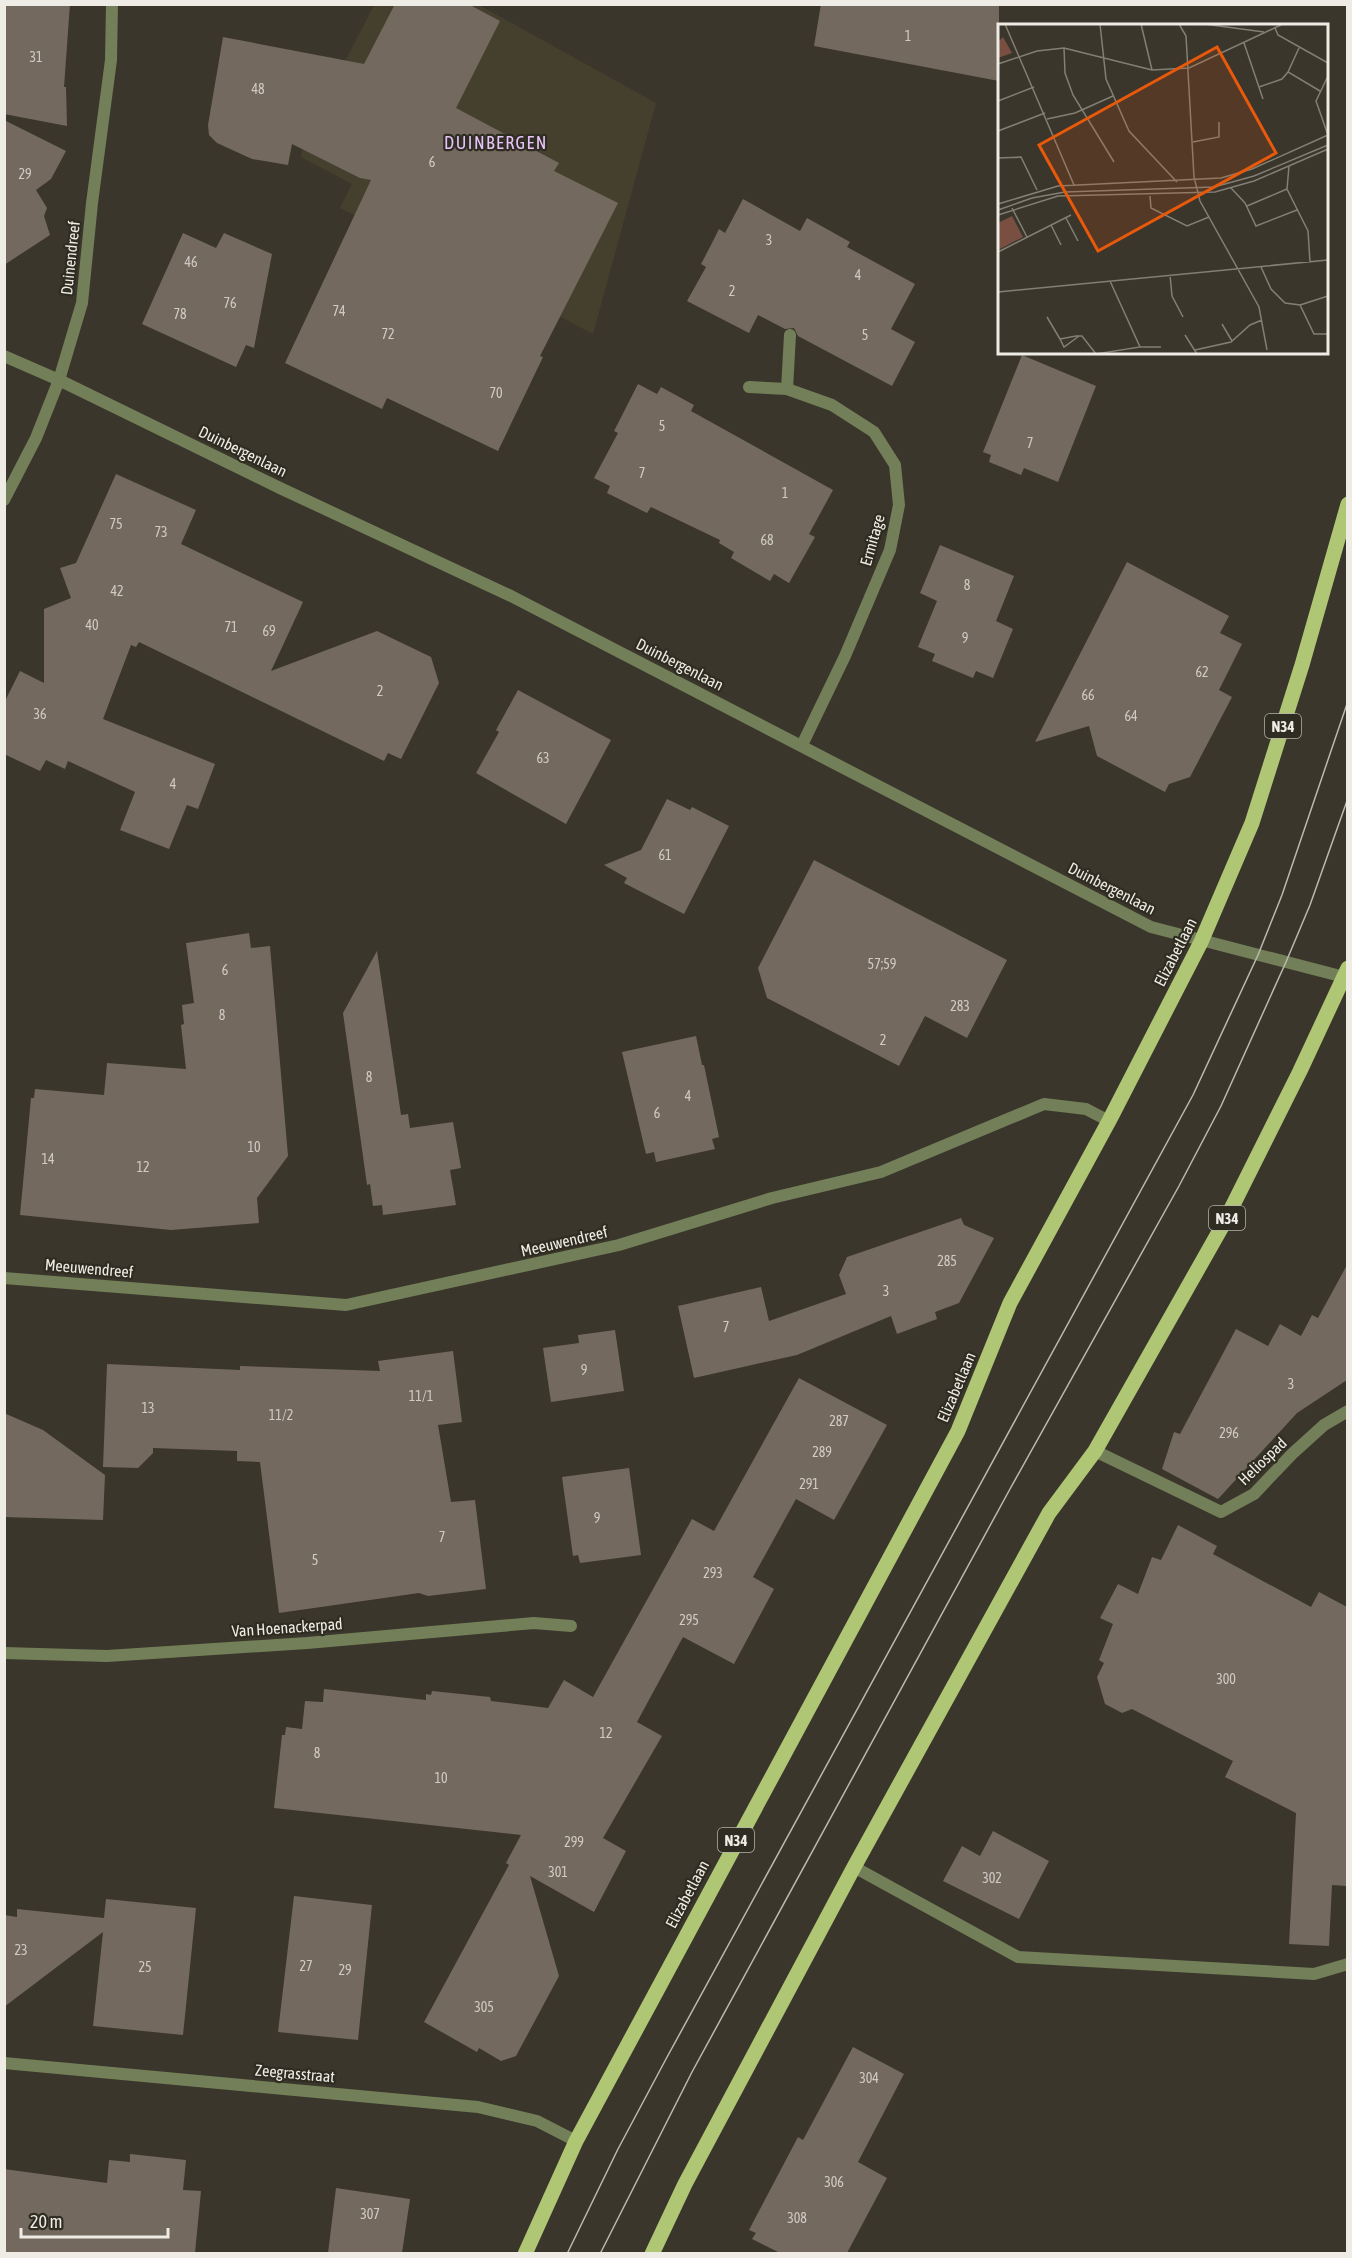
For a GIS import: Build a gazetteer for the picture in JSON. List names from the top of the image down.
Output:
{
  "streets": {
    "main road": ["N34", "Elizabetlaan"],
    "street": [
      "Duinendreef",
      "Duinbergenlaan",
      "Ermitage",
      "Meeuwendreef",
      "Heliospad",
      "Van Hoenackerpad",
      "Zeegrasstraat"
    ]
  },
  "crossings": [
    ["Duinendreef", "Duinbergenlaan"],
    ["Duinbergenlaan", "Ermitage"],
    ["Duinbergenlaan", "N34"],
    ["Duinbergenlaan", "Elizabetlaan"],
    ["N34", "Heliospad"],
    ["Elizabetlaan", "Meeuwendreef"],
    ["Elizabetlaan", "Zeegrasstraat"]
  ],
  "districts": ["DUINBERGEN"],
  "house_numbers": [
    "1",
    "31",
    "48",
    "6",
    "29",
    "3",
    "46",
    "4",
    "2",
    "76",
    "74",
    "78",
    "72",
    "5",
    "70",
    "5",
    "7",
    "7",
    "1",
    "75",
    "73",
    "68",
    "8",
    "42",
    "40",
    "71",
    "69",
    "9",
    "62",
    "2",
    "66",
    "36",
    "64",
    "63",
    "4",
    "61",
    "57;59",
    "6",
    "283",
    "8",
    "2",
    "8",
    "4",
    "6",
    "10",
    "14",
    "12",
    "285",
    "3",
    "7",
    "9",
    "3",
    "11/1",
    "13",
    "11/2",
    "287",
    "296",
    "289",
    "291",
    "9",
    "7",
    "5",
    "293",
    "295",
    "300",
    "12",
    "8",
    "10",
    "299",
    "301",
    "302",
    "23",
    "27",
    "25",
    "29",
    "305",
    "304",
    "306",
    "307",
    "308"
  ],
  "scale_bar": "20 m"
}
